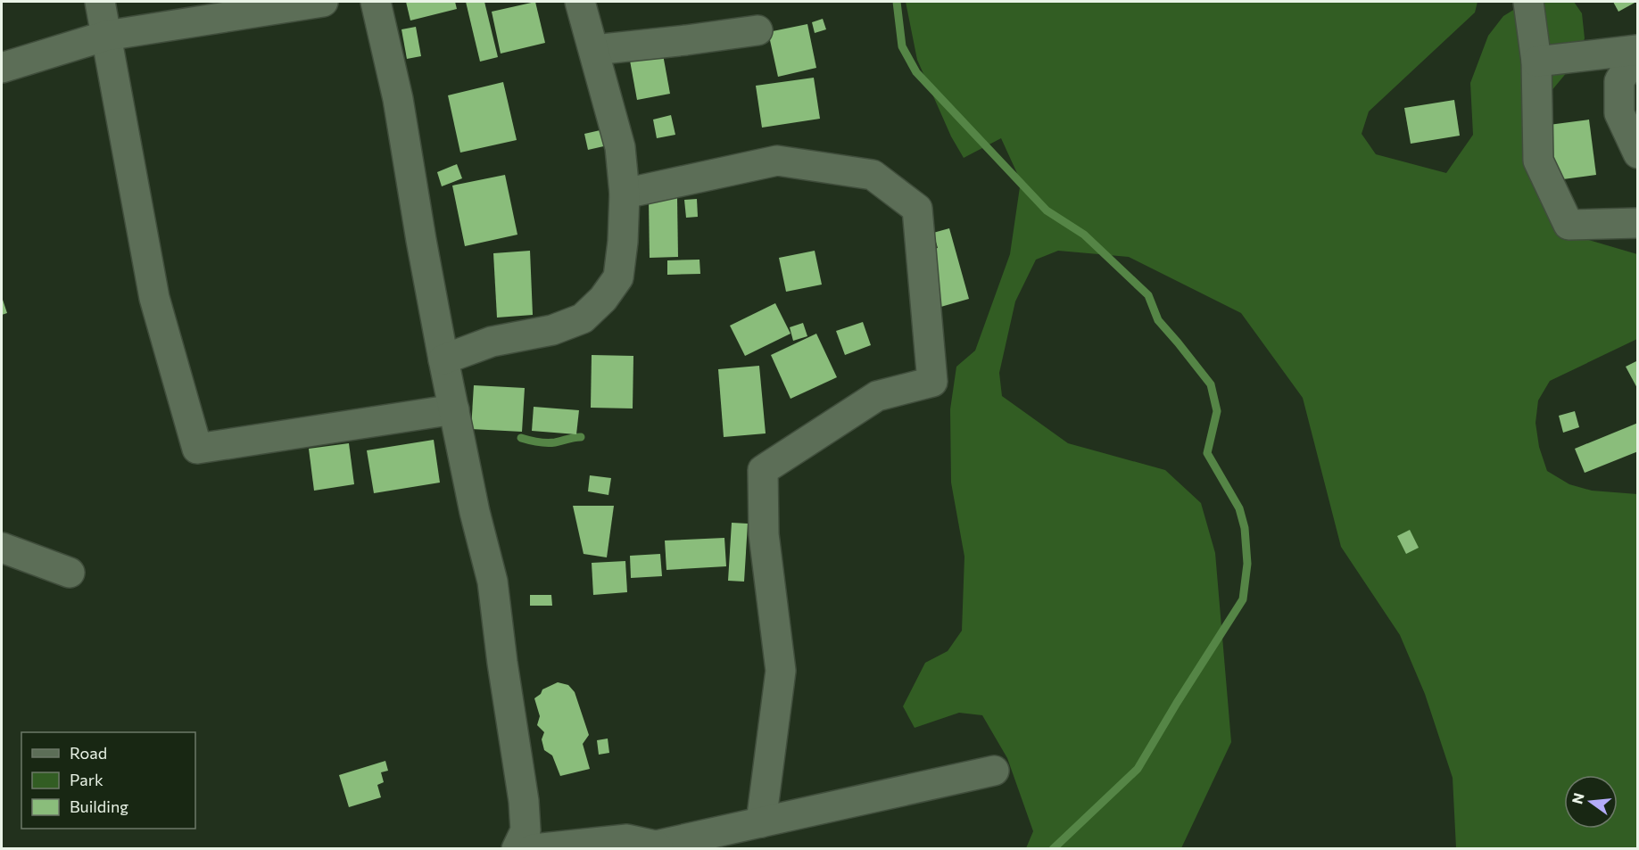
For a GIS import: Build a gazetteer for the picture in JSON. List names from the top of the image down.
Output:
{
  "legend": ["Road", "Park", "Building"],
  "north": "left"
}
